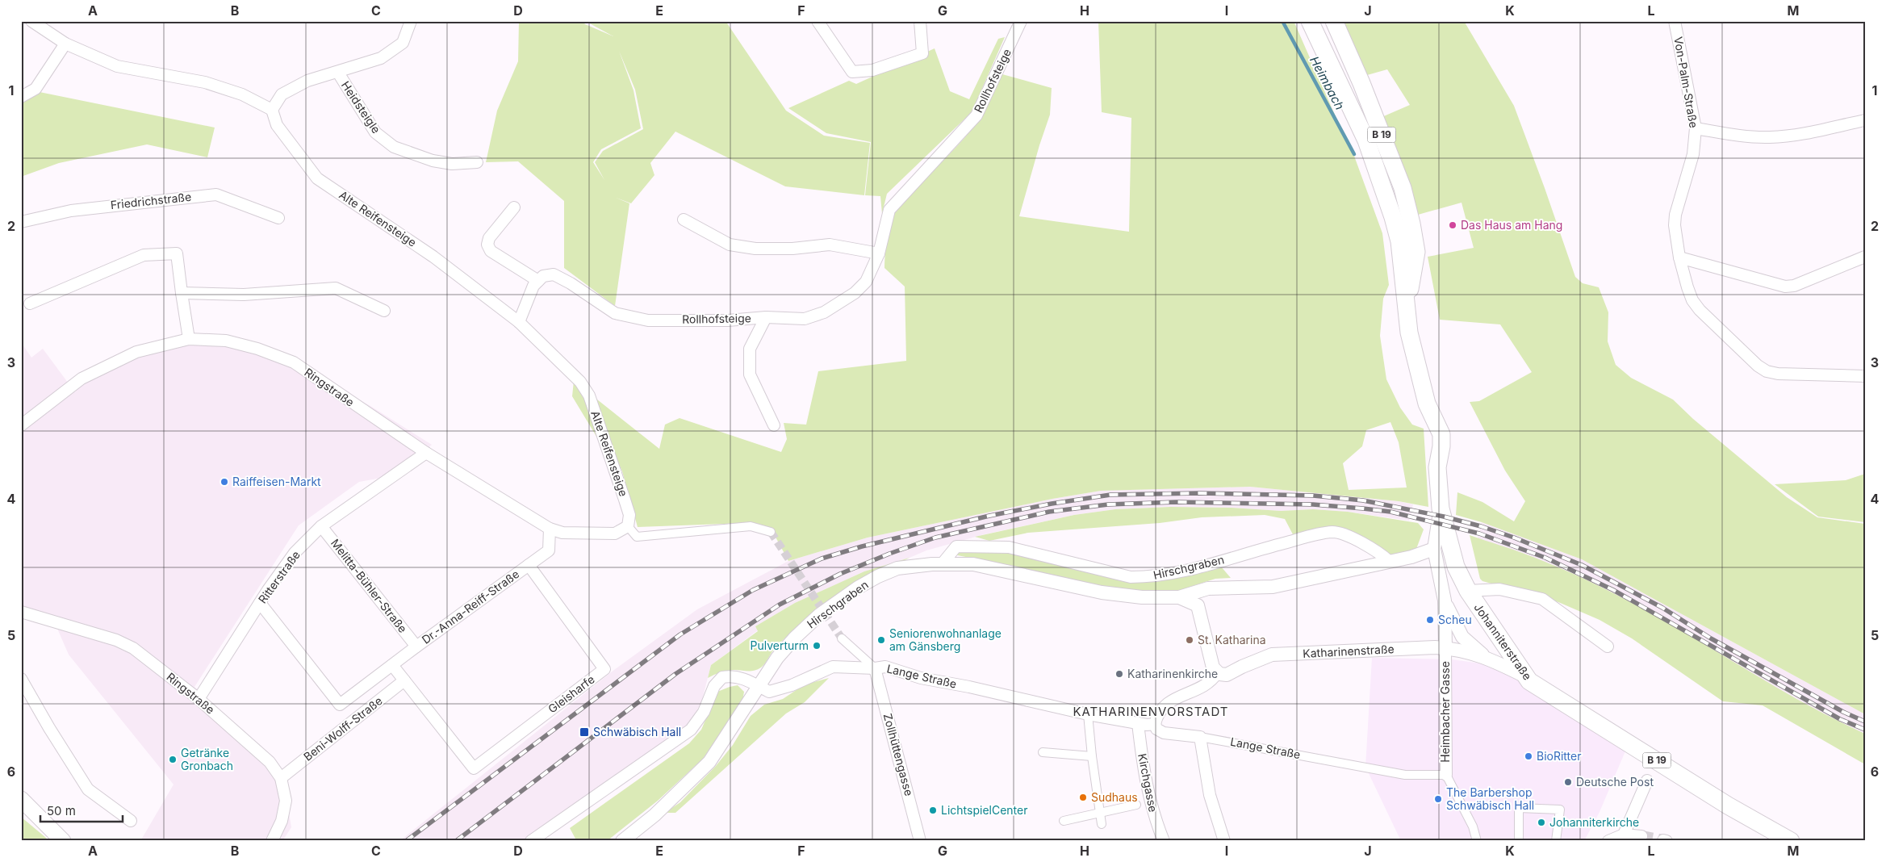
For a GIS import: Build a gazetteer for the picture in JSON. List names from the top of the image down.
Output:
{
  "streets": {
    "main road": ["B 19", "Johanniterstraße"],
    "street": [
      "Rollhofsteige",
      "Von-Palm-Straße",
      "Heidsteigle",
      "Friedrichstraße",
      "Alte Reifensteige",
      "Ringstraße",
      "Hirschgraben",
      "Ritterstraße",
      "Melitta-Bühler-Straße",
      "Dr.-Anna-Reiff-Straße",
      "Katharinenstraße",
      "Lange Straße",
      "Gleisharfe",
      "Heimbacher Gasse",
      "Beni-Wolff-Straße",
      "Zollhüttengasse",
      "Kirchgasse"
    ]
  },
  "crossings": [
    ["Heidsteigle", "Alte Reifensteige"],
    ["B 19", "Johanniterstraße"],
    ["Alte Reifensteige", "Ringstraße"],
    ["Ringstraße", "Ritterstraße"],
    ["Ringstraße", "Dr.-Anna-Reiff-Straße"],
    ["Ringstraße", "Beni-Wolff-Straße"],
    ["Hirschgraben", "Lange Straße"],
    ["Hirschgraben", "Heimbacher Gasse"],
    ["Ritterstraße", "Melitta-Bühler-Straße"],
    ["Ritterstraße", "Dr.-Anna-Reiff-Straße"],
    ["Melitta-Bühler-Straße", "Dr.-Anna-Reiff-Straße"],
    ["Dr.-Anna-Reiff-Straße", "Gleisharfe"],
    ["Johanniterstraße", "Katharinenstraße"],
    ["Johanniterstraße", "Heimbacher Gasse"],
    ["Katharinenstraße", "Heimbacher Gasse"],
    ["Lange Straße", "Heimbacher Gasse"],
    ["Lange Straße", "Zollhüttengasse"],
    ["Lange Straße", "Kirchgasse"],
    ["Gleisharfe", "Beni-Wolff-Straße"]
  ],
  "districts": ["KATHARINENVORSTADT"],
  "water": ["Heimbach"],
  "places": {
    "other": [
      "Das Haus am Hang",
      "Raiffeisen-Markt",
      "Scheu",
      "Seniorenwohnanlage am Gänsberg",
      "St. Katharina",
      "Pulverturm",
      "Katharinenkirche",
      "BioRitter",
      "Getränke Gronbach",
      "Deutsche Post",
      "Sudhaus",
      "The Barbershop Schwäbisch Hall",
      "LichtspielCenter",
      "Johanniterkirche"
    ],
    "transit": ["Schwäbisch Hall"]
  },
  "scale_bar": "50 m",
  "grid": {
    "columns": [
      "A",
      "B",
      "C",
      "D",
      "E",
      "F",
      "G",
      "H",
      "I",
      "J",
      "K",
      "L",
      "M"
    ],
    "rows": [
      "1",
      "2",
      "3",
      "4",
      "5",
      "6"
    ]
  }
}
